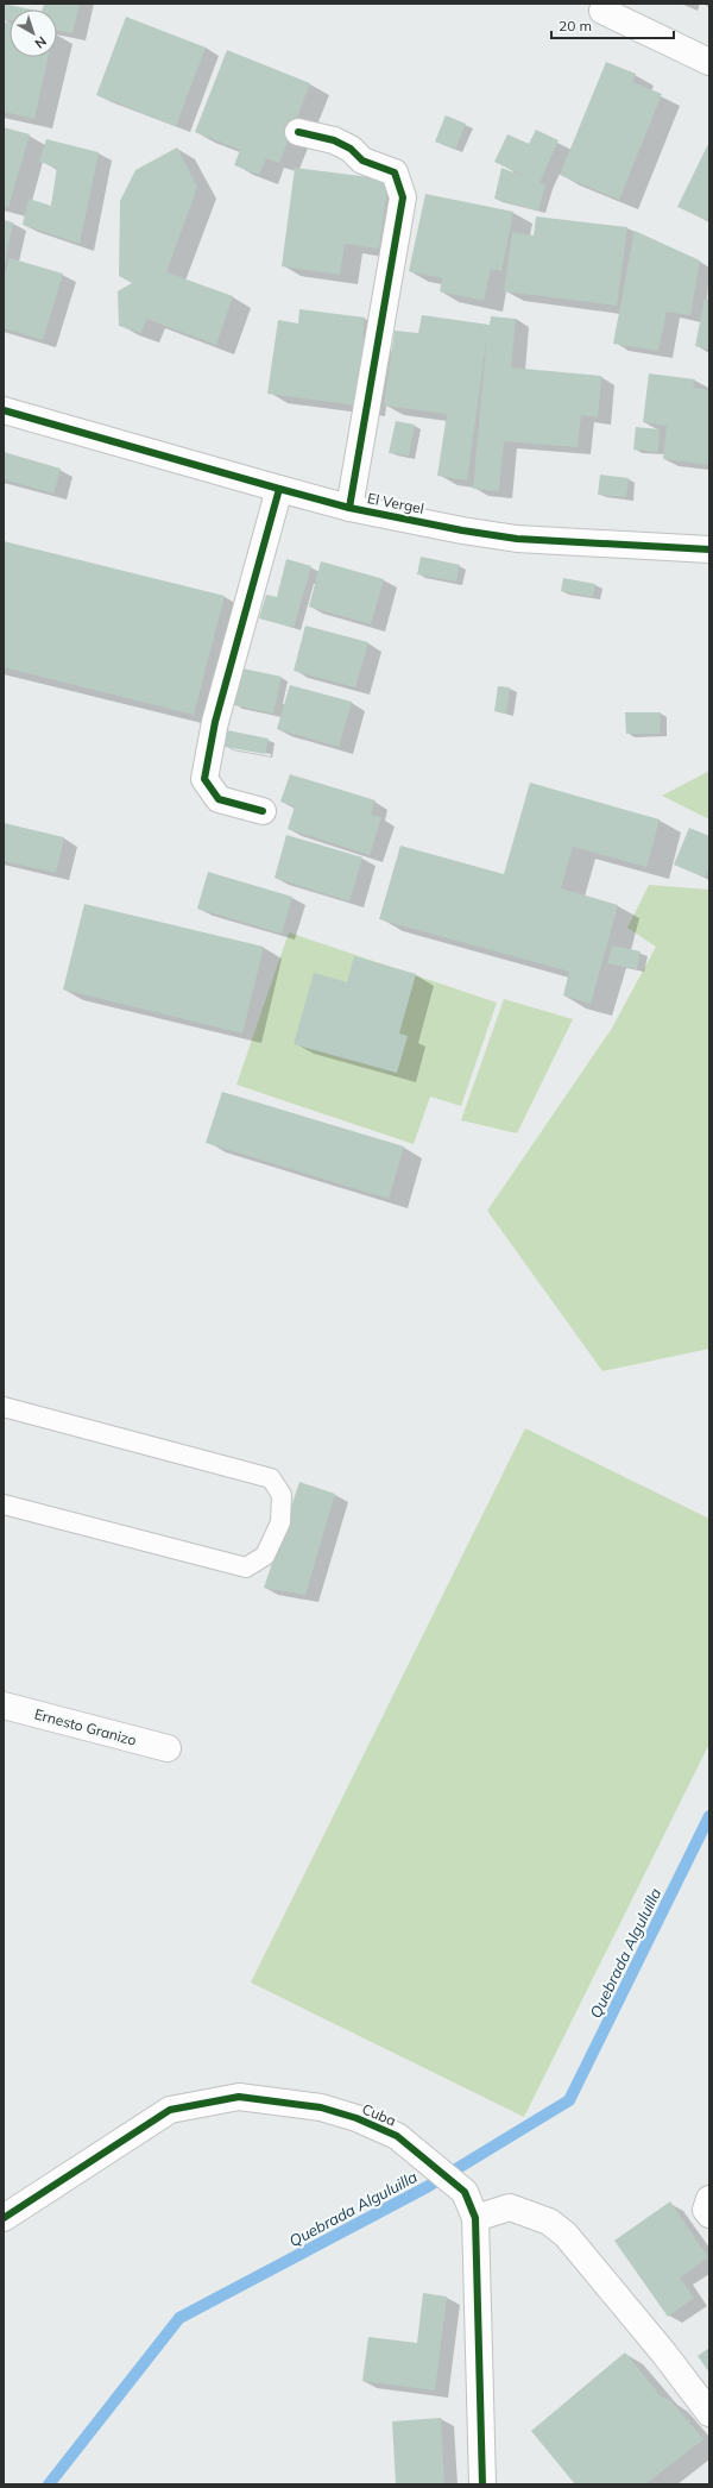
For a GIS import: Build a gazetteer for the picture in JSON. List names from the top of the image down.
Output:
{
  "streets": {
    "street": ["El Vergel", "Ernesto Granizo", "Cuba"]
  },
  "water": ["Quebrada Alguluilla"],
  "scale_bar": "20 m",
  "north": "bottom right"
}
